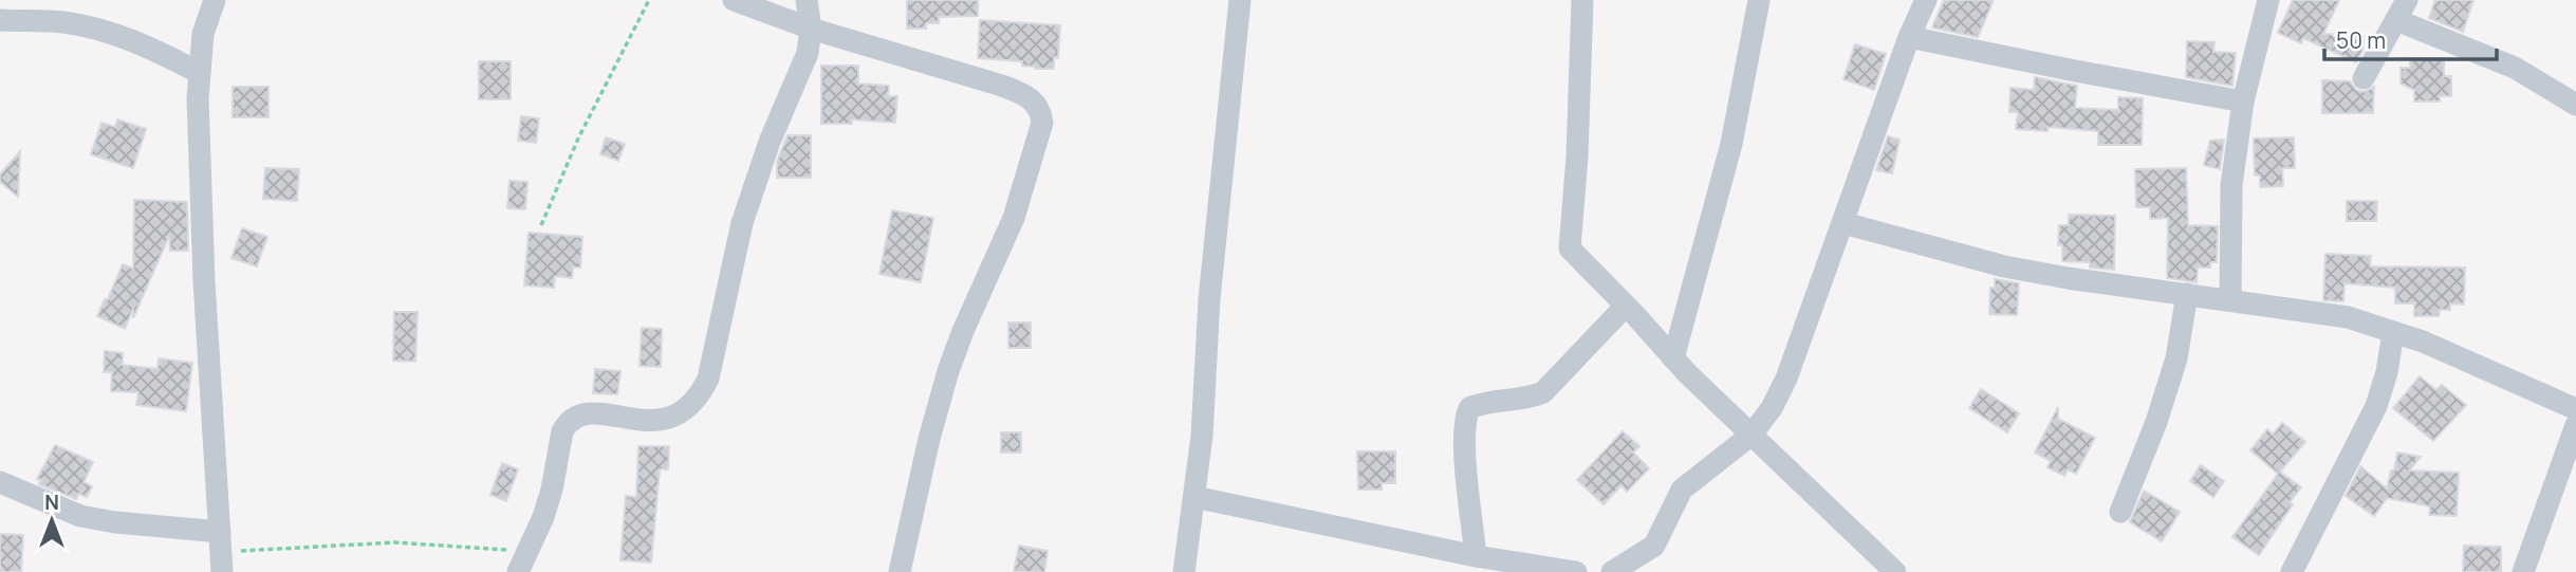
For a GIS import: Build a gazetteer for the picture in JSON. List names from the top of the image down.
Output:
{
  "scale_bar": "50 m",
  "north": "top"
}
